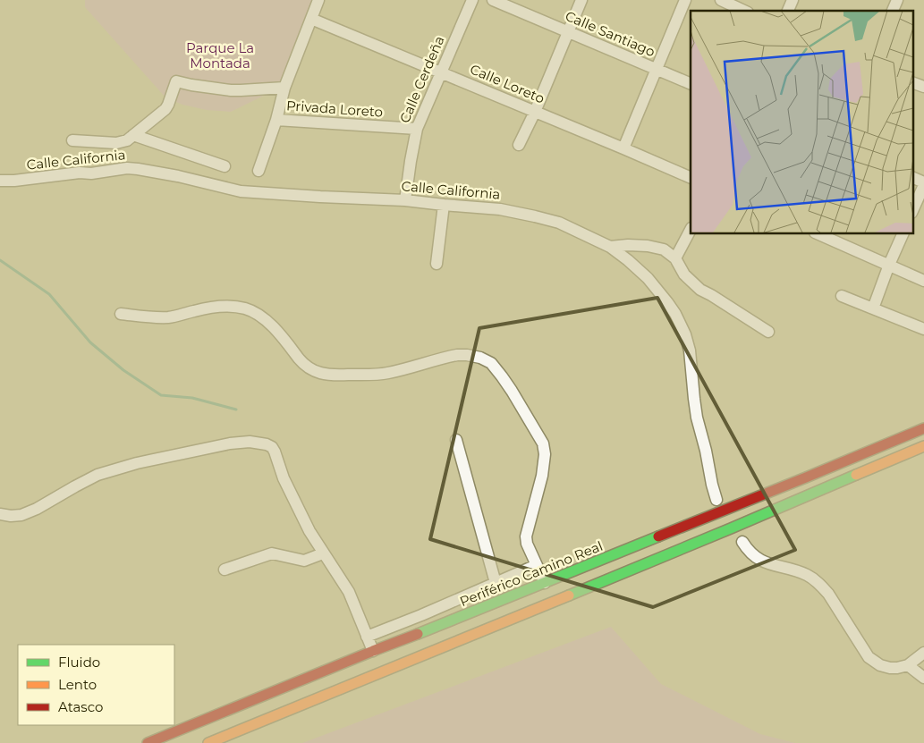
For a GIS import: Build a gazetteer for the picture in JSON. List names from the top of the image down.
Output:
{
  "streets": {
    "highway": ["Periférico Camino Real"],
    "street": [
      "Calle Santiago",
      "Calle Cerdeña",
      "Calle Loreto",
      "Privada Loreto",
      "Calle California"
    ]
  },
  "crossings": [
    ["Calle Cerdeña", "Calle Loreto"],
    ["Calle Cerdeña", "Privada Loreto"],
    ["Calle Cerdeña", "Calle California"],
    ["Calle Loreto", "Privada Loreto"]
  ],
  "parks": ["Parque La Montada"],
  "legend": ["Fluido", "Lento", "Atasco"]
}
